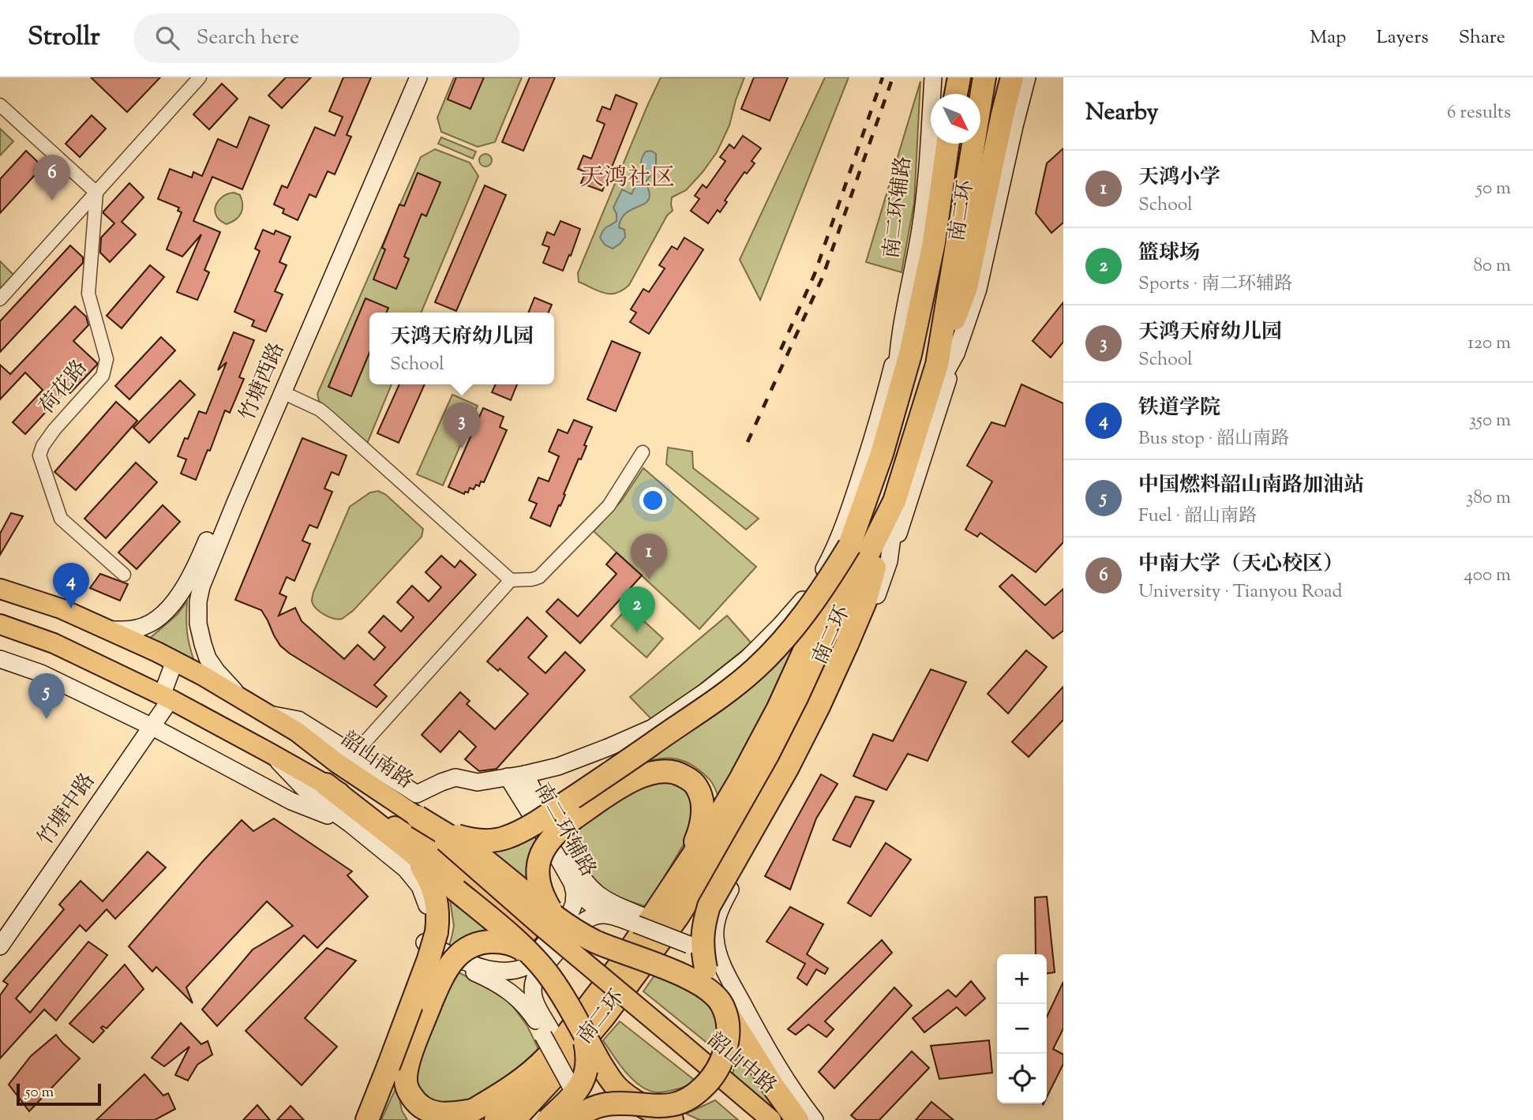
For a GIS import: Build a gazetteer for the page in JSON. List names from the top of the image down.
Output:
{
  "streets": {
    "highway": ["南二环"],
    "main road": ["韶山南路", "韶山中路"],
    "street": [
      "南二环辅路",
      "竹塘西路",
      "荷花路",
      "竹塘中路"
    ]
  },
  "crossings": [
    ["南二环辅路", "南二环"],
    ["竹塘西路", "韶山南路"],
    ["韶山南路", "竹塘中路"],
    ["韶山南路", "韶山中路"]
  ],
  "districts": ["天鸿社区"],
  "scale_bar": "50 m",
  "north": "bottom right",
  "page": {
    "header": "Strollr",
    "search": "Search here",
    "nav": ["Map", "Layers", "Share"],
    "heading": ["Nearby", "6 results"],
    "list": [
      {
        "mark": "1",
        "name": "天鸿小学",
        "note": "School",
        "value": "50 m"
      },
      {
        "mark": "2",
        "name": "篮球场",
        "note": "Sports · 南二环辅路",
        "value": "80 m"
      },
      {
        "mark": "3",
        "name": "天鸿天府幼儿园",
        "note": "School",
        "value": "120 m"
      },
      {
        "mark": "4",
        "name": "铁道学院",
        "note": "Bus stop · 韶山南路",
        "value": "350 m"
      },
      {
        "mark": "5",
        "name": "中国燃料韶山南路加油站",
        "note": "Fuel · 韶山南路",
        "value": "380 m"
      },
      {
        "mark": "6",
        "name": "中南大学（天心校区）",
        "note": "University · Tianyou Road",
        "value": "400 m"
      }
    ],
    "pins": [
      "6",
      "3",
      "1",
      "4",
      "2",
      "5"
    ],
    "popup": ["天鸿天府幼儿园", "School"],
    "map_buttons": ["+", "−"],
    "scale": "50 m"
  }
}
